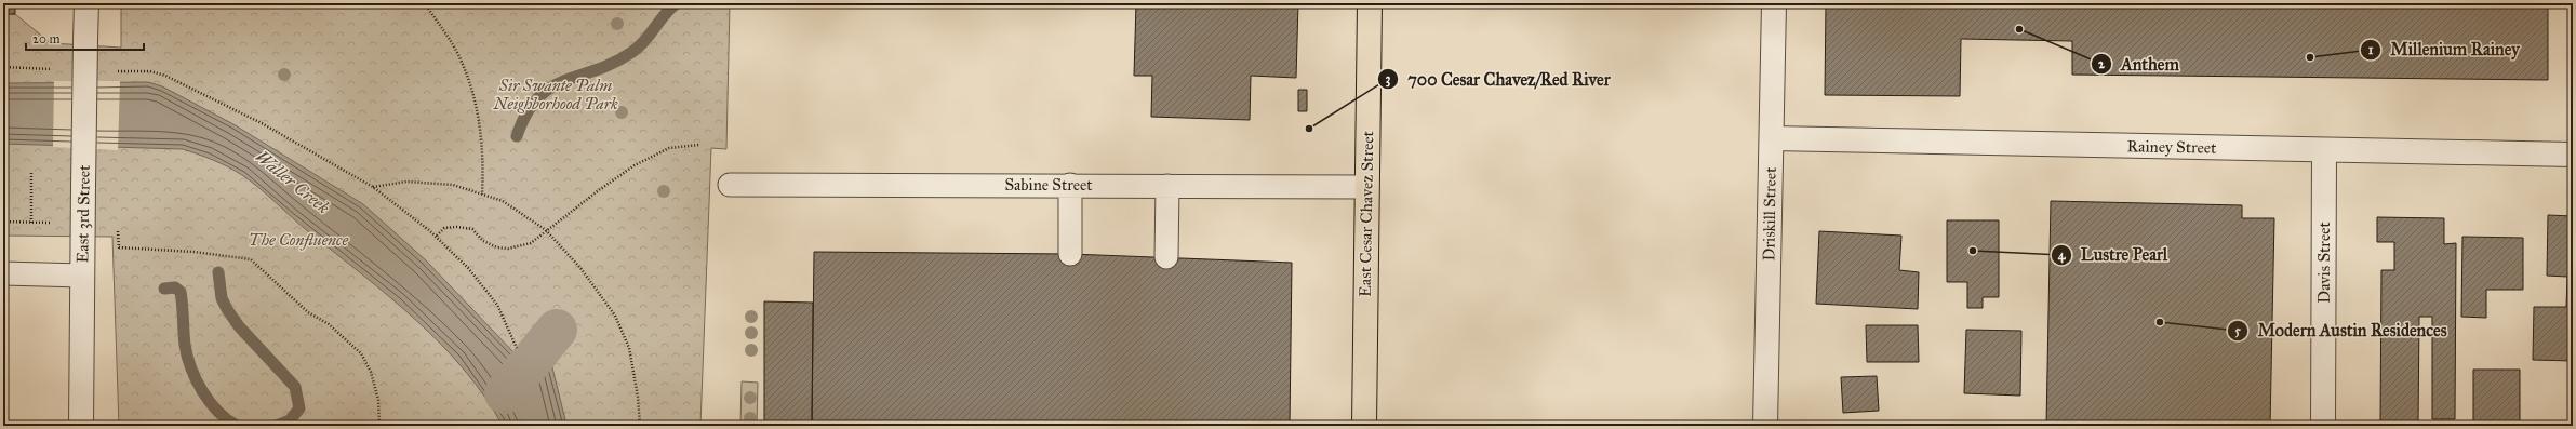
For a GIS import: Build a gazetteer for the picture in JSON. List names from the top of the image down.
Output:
{
  "streets": {
    "main road": ["East Cesar Chavez Street"],
    "street": [
      "Rainey Street",
      "East 3rd Street",
      "Driskill Street",
      "Davis Street"
    ],
    "lane": ["Sabine Street"]
  },
  "crossings": [
    ["Rainey Street", "Driskill Street"],
    ["Rainey Street", "Davis Street"],
    ["Sabine Street", "East Cesar Chavez Street"]
  ],
  "water": ["Waller Creek"],
  "parks": ["Sir Swante Palm Neighborhood Park", "The Confluence"],
  "places": [
    "Anthem",
    "Millenium Rainey",
    "700 Cesar Chavez/Red River",
    "Lustre Pearl",
    "Modern Austin Residences"
  ],
  "scale_bar": "20 m"
}
